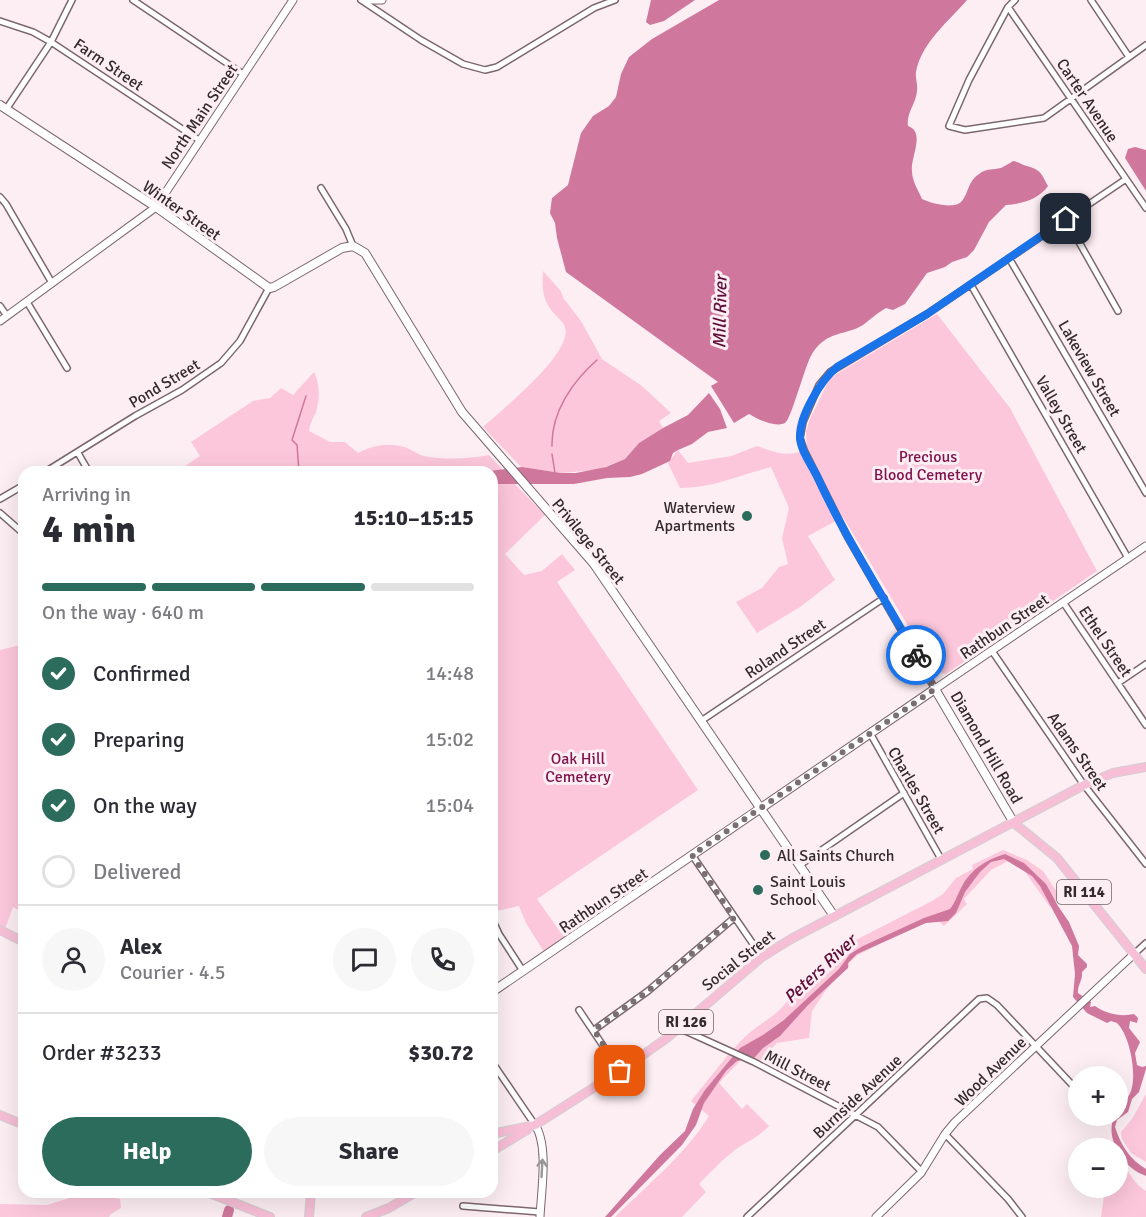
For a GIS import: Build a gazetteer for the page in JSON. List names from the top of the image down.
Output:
{
  "streets": {
    "main road": [
      "Winter Street",
      "Privilege Street",
      "Rathbun Street",
      "Diamond Hill Road",
      "RI 114",
      "Social Street",
      "RI 126"
    ],
    "street": [
      "Farm Street",
      "Carter Avenue",
      "North Main Street",
      "Lakeview Street",
      "Pond Street",
      "Valley Street",
      "Ethel Street",
      "Roland Street",
      "Adams Street",
      "Charles Street",
      "Mill Street",
      "Wood Avenue",
      "Burnside Avenue"
    ]
  },
  "crossings": [
    ["Farm Street", "North Main Street"],
    ["North Main Street", "Winter Street"],
    ["Winter Street", "Pond Street"],
    ["Valley Street", "Rathbun Street"],
    ["Valley Street", "Diamond Hill Road"],
    ["Privilege Street", "Rathbun Street"],
    ["Privilege Street", "Roland Street"],
    ["Privilege Street", "Social Street"],
    ["Rathbun Street", "Ethel Street"],
    ["Rathbun Street", "Diamond Hill Road"],
    ["Rathbun Street", "Adams Street"],
    ["Rathbun Street", "Charles Street"],
    ["Roland Street", "Diamond Hill Road"],
    ["Diamond Hill Road", "Social Street"],
    ["Diamond Hill Road", "Wood Avenue"],
    ["Adams Street", "Social Street"],
    ["Charles Street", "Social Street"],
    ["Social Street", "RI 126"],
    ["Social Street", "Mill Street"],
    ["Mill Street", "Wood Avenue"],
    ["Mill Street", "Burnside Avenue"],
    ["Wood Avenue", "Burnside Avenue"]
  ],
  "water": ["Mill River", "Peters River"],
  "parks": ["Precious Blood Cemetery", "Oak Hill Cemetery"],
  "places": ["Waterview Apartments", "All Saints Church", "Saint Louis School"],
  "page": {
    "heading": ["4 min", "Arriving in", "15:10–15:15"],
    "panel": [
      "Alex",
      "Courier · 4.5",
      "Order #3233",
      "$30.72"
    ],
    "bar": "On the way · 640 m",
    "list": [
      ["Confirmed", "14:48"],
      ["Preparing", "15:02"],
      ["On the way", "15:04"],
      "Delivered"
    ],
    "map_buttons": ["+", "−"],
    "buttons": ["Help", "Share"]
  }
}
